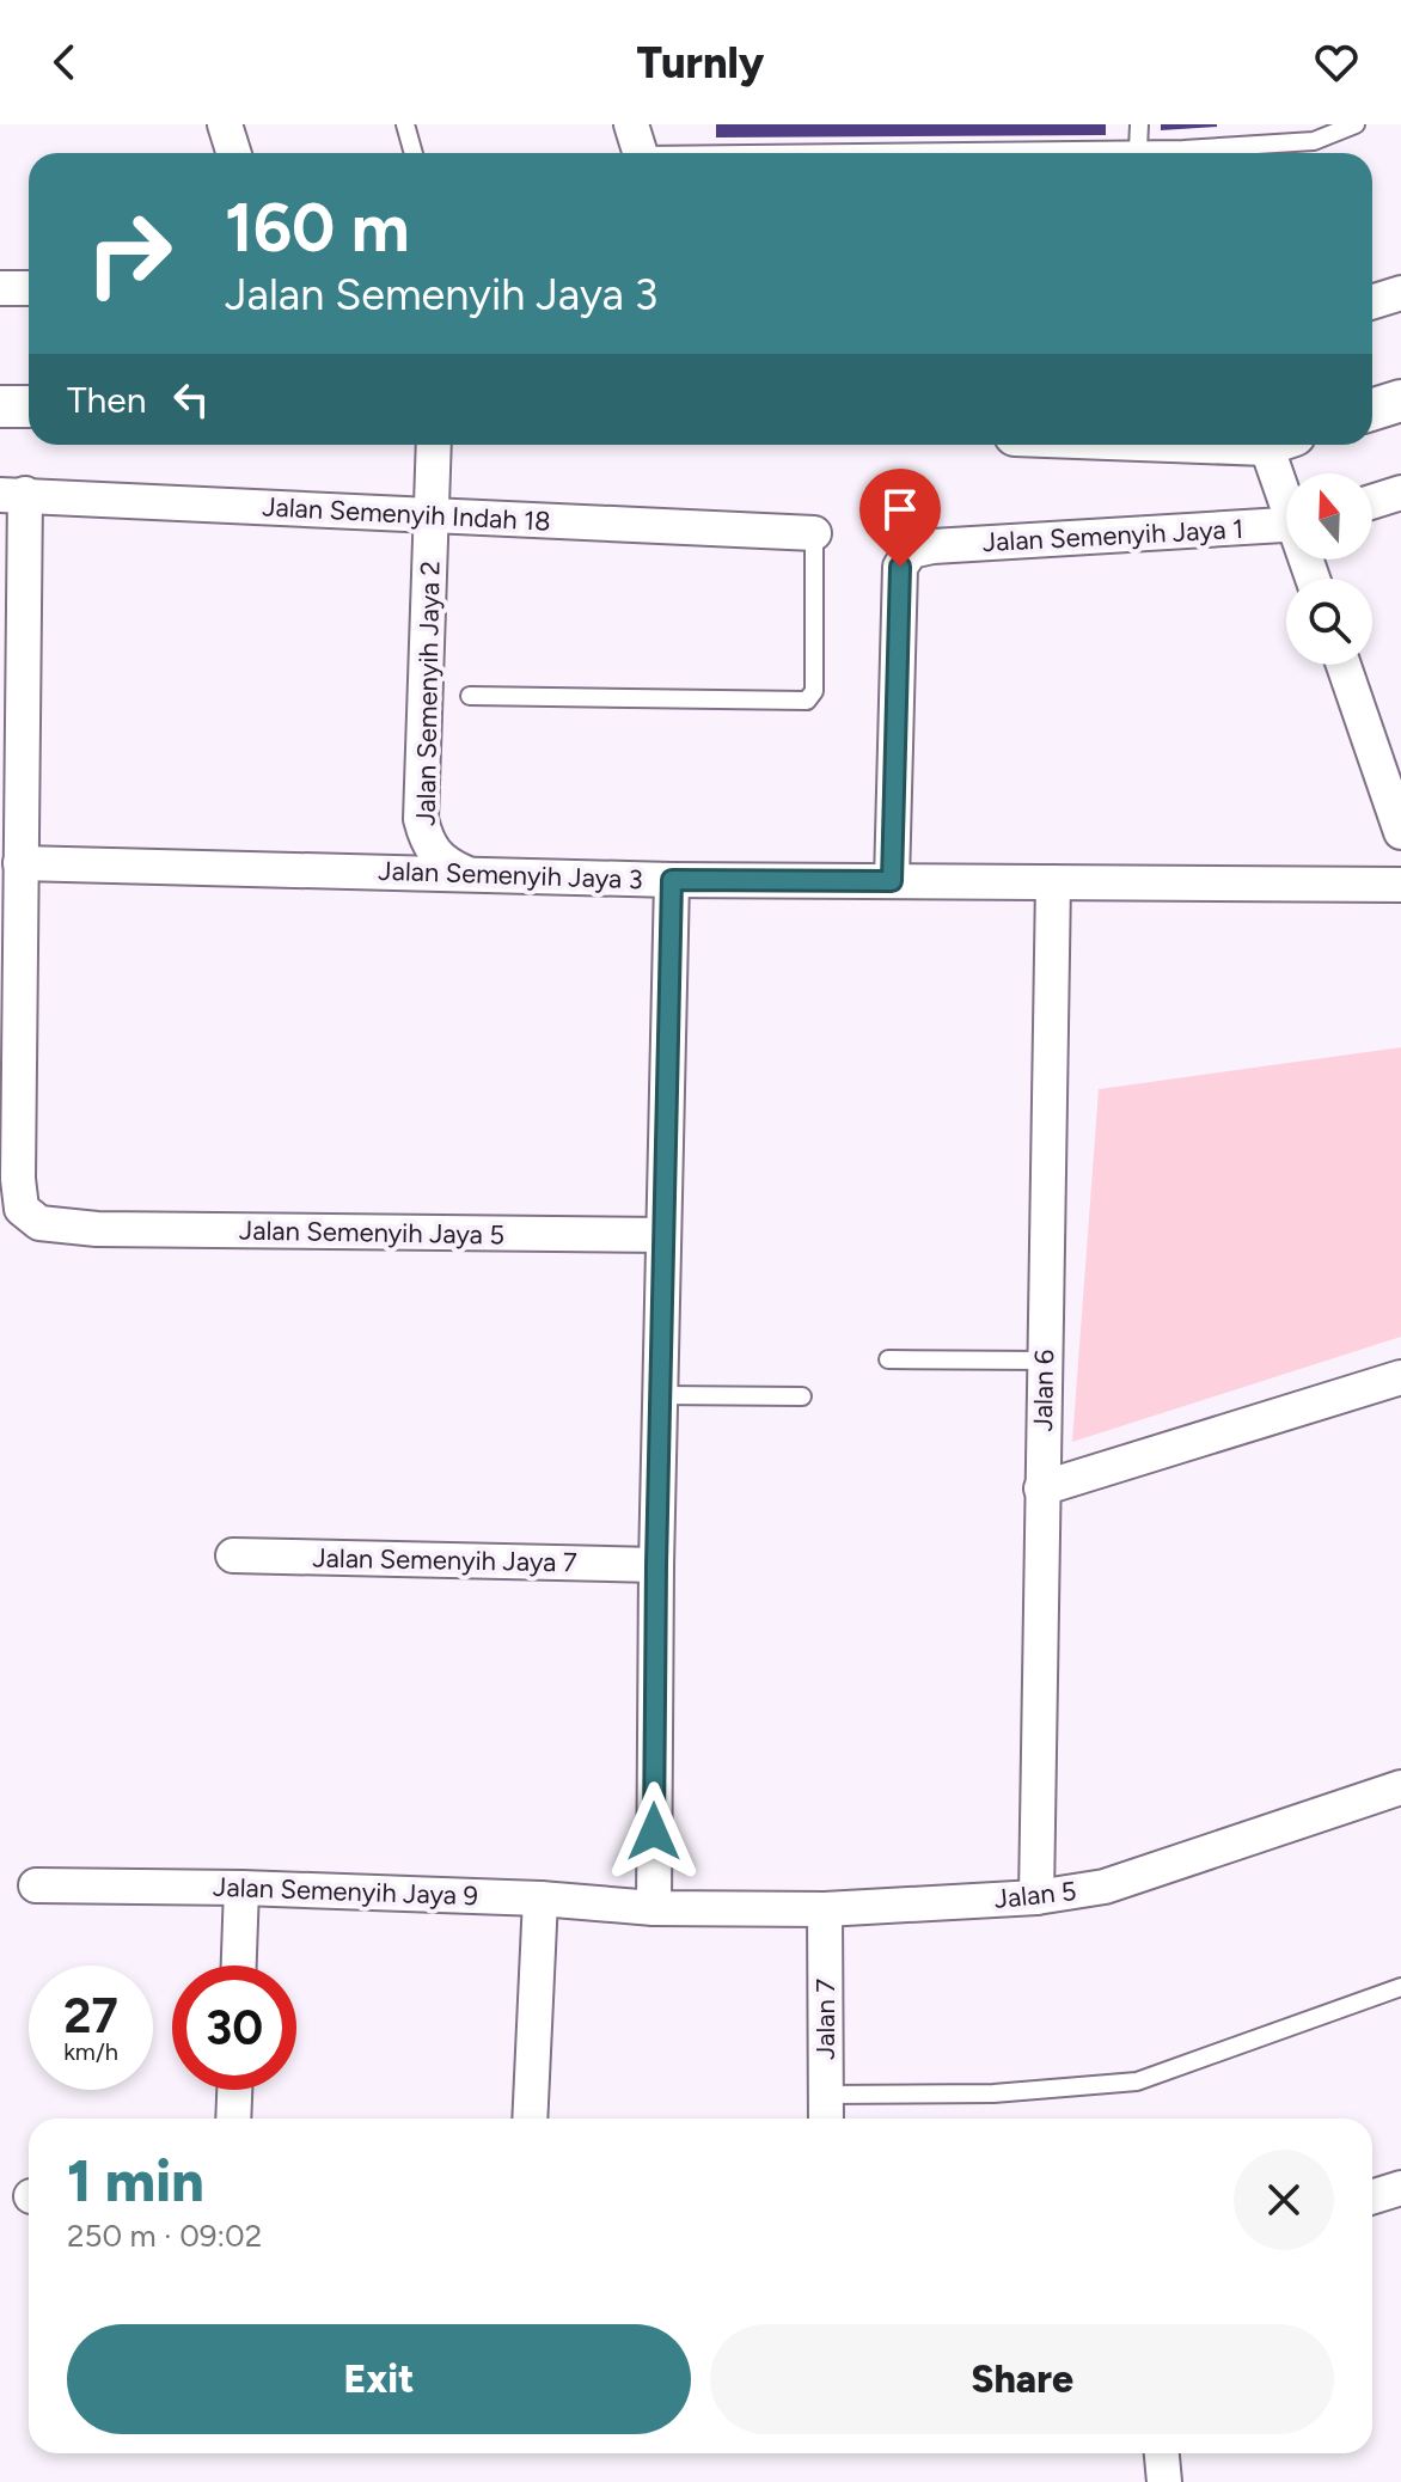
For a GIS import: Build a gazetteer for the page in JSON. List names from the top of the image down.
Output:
{
  "streets": {
    "street": [
      "Jalan Semenyih Indah 18",
      "Jalan Semenyih Jaya 1",
      "Jalan Semenyih Jaya 2",
      "Jalan Semenyih Jaya 3",
      "Jalan Semenyih Jaya 5",
      "Jalan 6",
      "Jalan Semenyih Jaya 7",
      "Jalan Semenyih Jaya 9",
      "Jalan 5",
      "Jalan 7"
    ]
  },
  "crossings": [
    ["Jalan Semenyih Indah 18", "Jalan Semenyih Jaya 2"],
    ["Jalan Semenyih Jaya 1", "Jalan Semenyih Jaya 3"],
    ["Jalan Semenyih Jaya 2", "Jalan Semenyih Jaya 3"],
    ["Jalan Semenyih Jaya 3", "Jalan Semenyih Jaya 5"],
    ["Jalan Semenyih Jaya 3", "Jalan 6"],
    ["Jalan 6", "Jalan 5"],
    ["Jalan Semenyih Jaya 9", "Jalan 5"],
    ["Jalan 5", "Jalan 7"]
  ],
  "north": "top",
  "page": {
    "header": "Turnly",
    "turn": ["160 m", "Jalan Semenyih Jaya 3"],
    "then": "Then",
    "speed": "27 km/h",
    "limit": "30",
    "heading": ["1 min", "250 m · 09:02"],
    "buttons": ["Exit", "Share"]
  }
}
